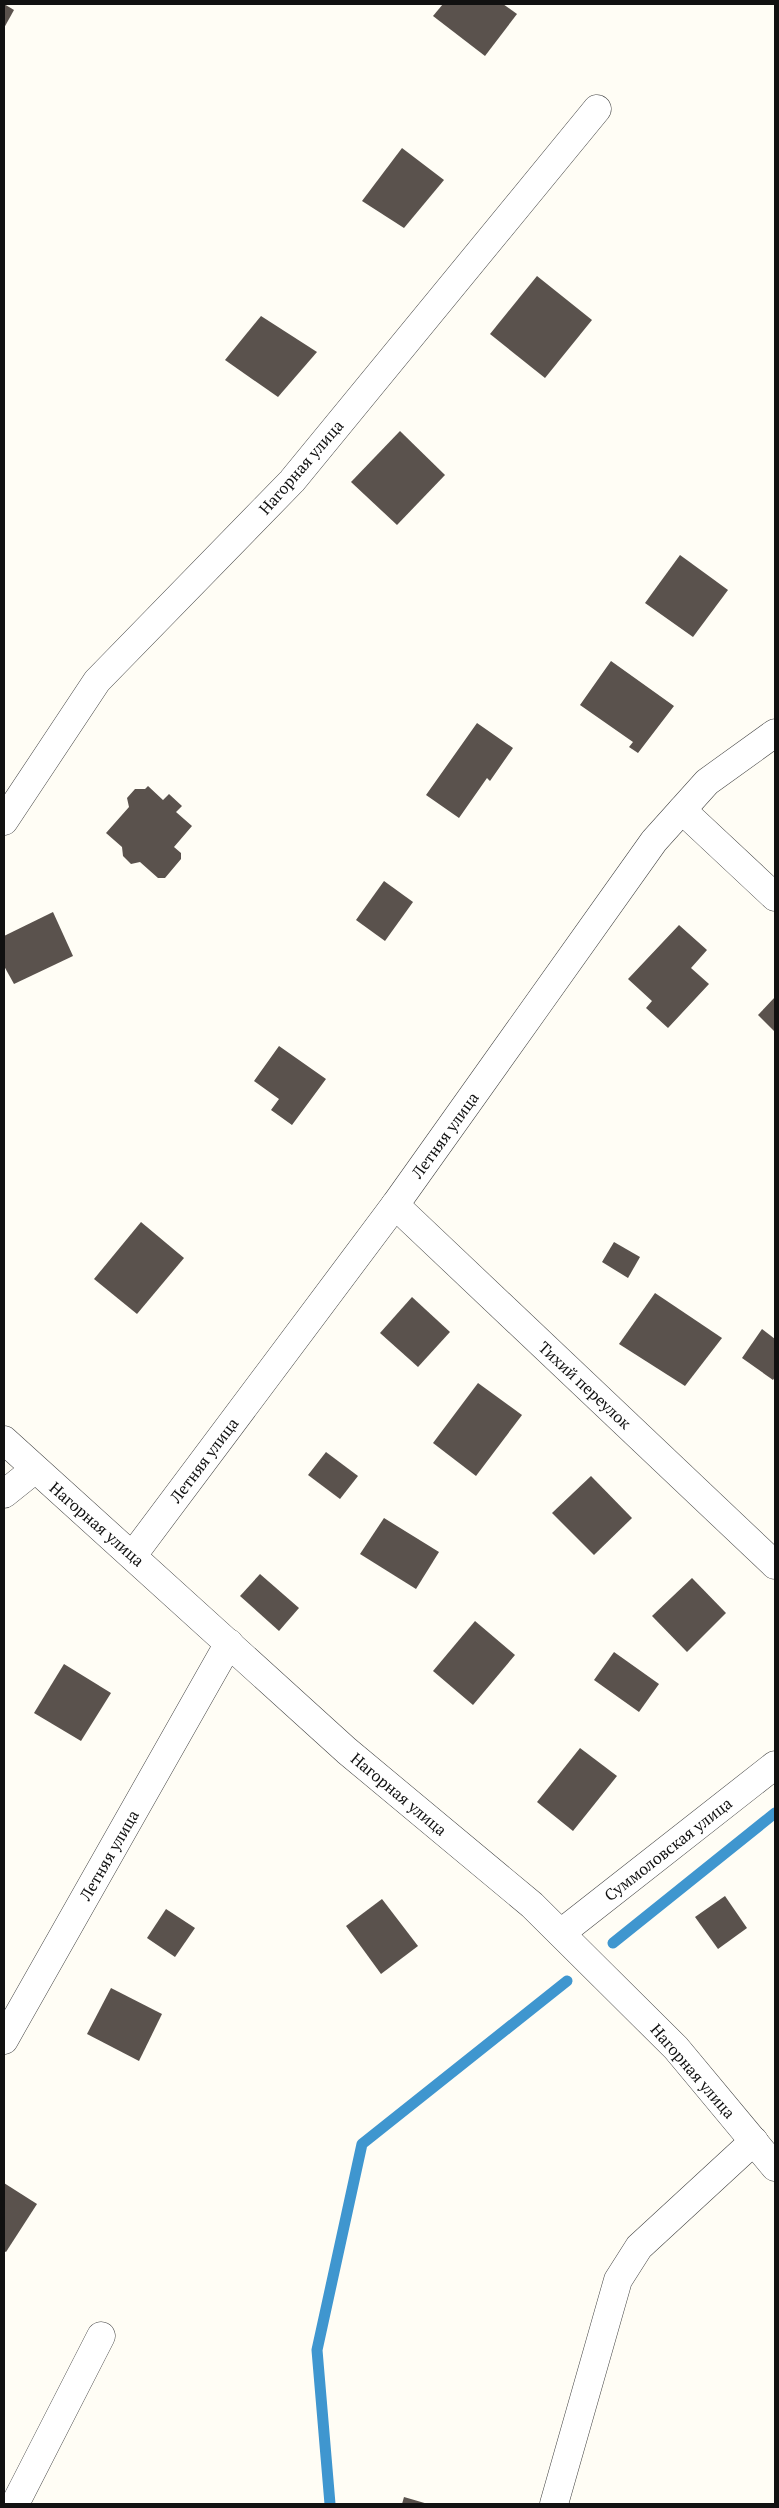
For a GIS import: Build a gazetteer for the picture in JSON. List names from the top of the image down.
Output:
{
  "streets": {
    "street": [
      "Нагорная улица",
      "Летняя улица",
      "Тихий переулок",
      "Суммоловская улица"
    ]
  },
  "crossings": [
    ["Нагорная улица", "Летняя улица"],
    ["Нагорная улица", "Суммоловская улица"],
    ["Летняя улица", "Тихий переулок"]
  ]
}
